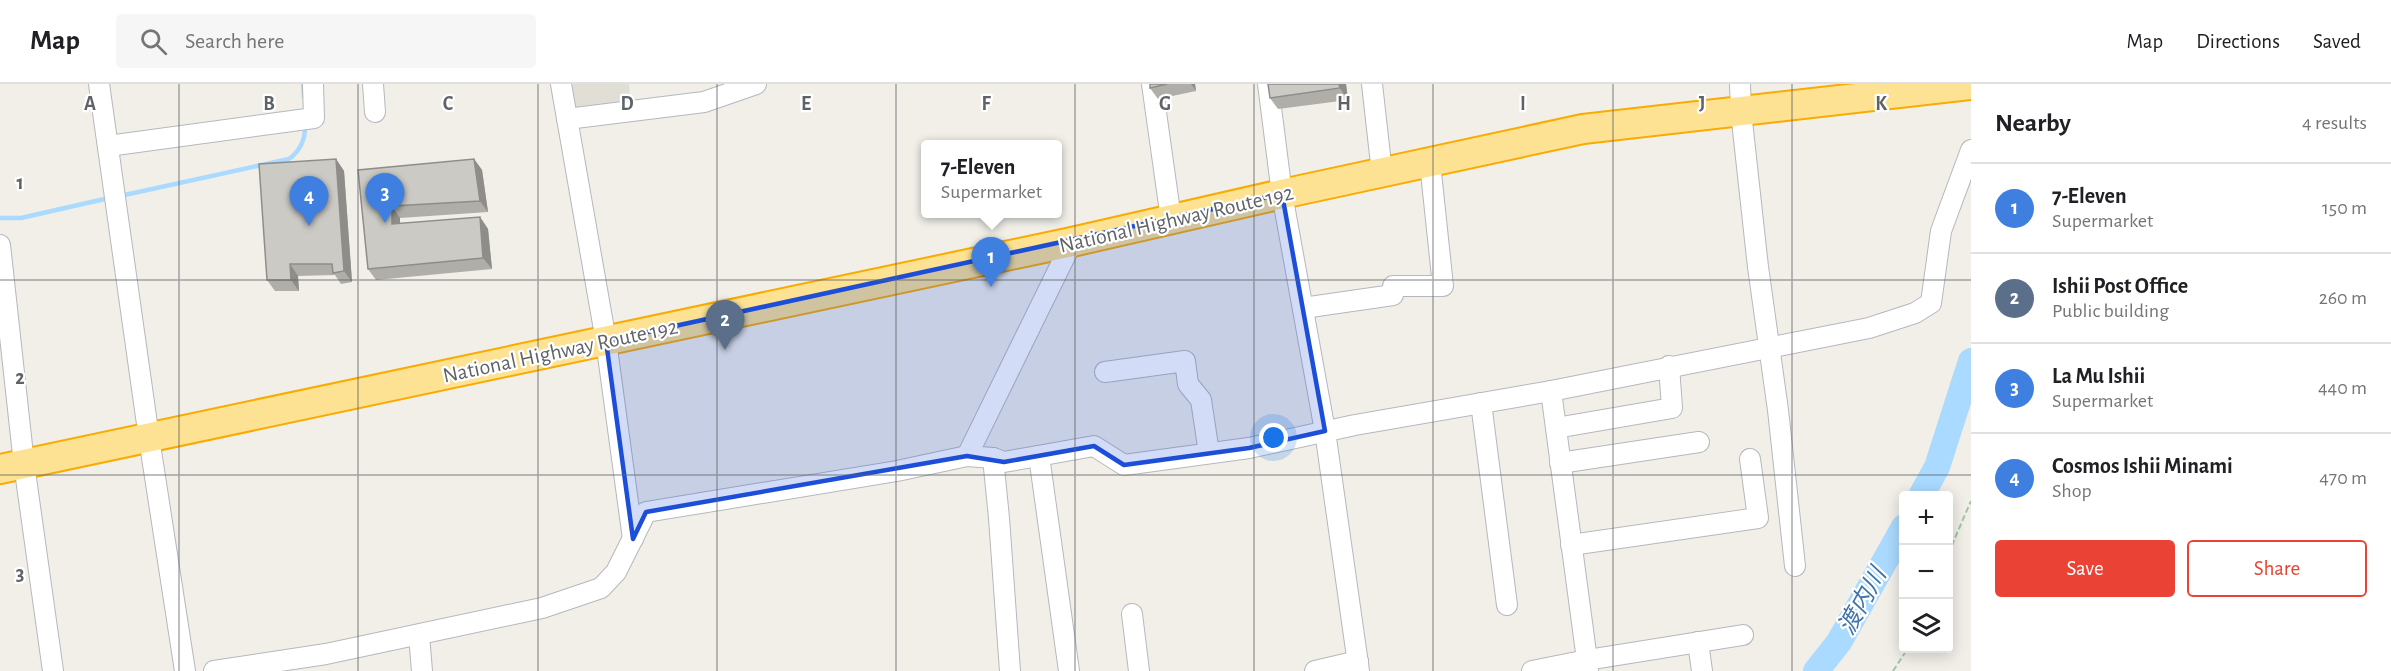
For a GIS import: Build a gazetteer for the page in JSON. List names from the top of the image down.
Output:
{
  "streets": {
    "highway": ["National Highway Route 192"]
  },
  "water": ["渡内川"],
  "page": {
    "header": "Map",
    "search": "Search here",
    "nav": ["Map", "Directions", "Saved"],
    "heading": ["Nearby", "4 results"],
    "popup": ["7-Eleven", "Supermarket"],
    "list": [
      {
        "mark": "1",
        "name": "7-Eleven",
        "note": "Supermarket",
        "value": "150 m"
      },
      {
        "mark": "2",
        "name": "Ishii Post Office",
        "note": "Public building",
        "value": "260 m"
      },
      {
        "mark": "3",
        "name": "La Mu Ishii",
        "note": "Supermarket",
        "value": "440 m"
      },
      {
        "mark": "4",
        "name": "Cosmos Ishii Minami",
        "note": "Shop",
        "value": "470 m"
      }
    ],
    "pins": [
      "3",
      "4",
      "1",
      "2"
    ],
    "map_buttons": ["+", "−"],
    "buttons": ["Save", "Share"]
  },
  "grid": {
    "columns": [
      "A",
      "B",
      "C",
      "D",
      "E",
      "F",
      "G",
      "H",
      "I",
      "J",
      "K"
    ],
    "rows": ["1", "2", "3"]
  }
}
